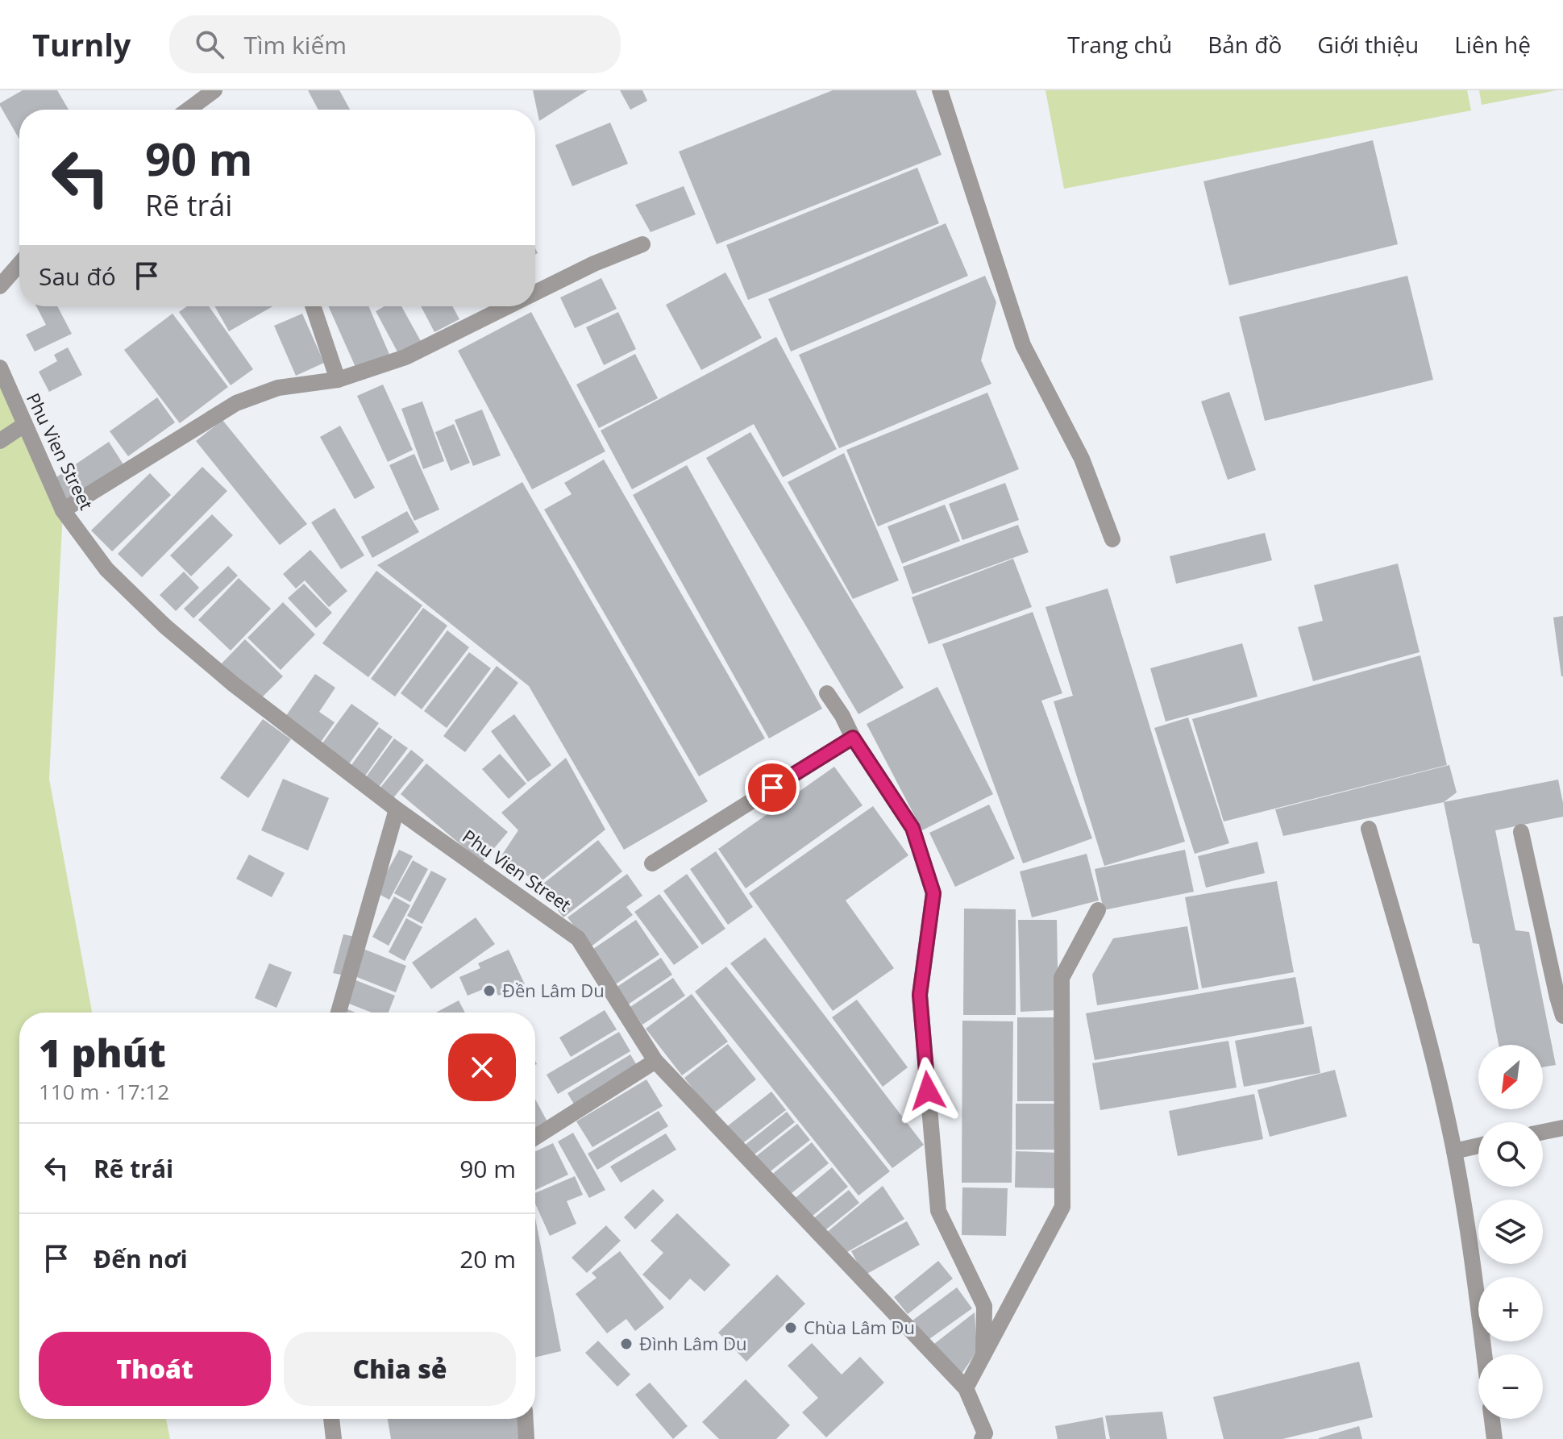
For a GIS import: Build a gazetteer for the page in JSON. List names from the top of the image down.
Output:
{
  "streets": {
    "street": ["Phu Vien Street"]
  },
  "places": ["Đền Lâm Du", "Chùa Lâm Du", "Đình Lâm Du"],
  "north": "bottom left",
  "page": {
    "header": "Turnly",
    "search": "Tìm kiếm",
    "nav": [
      "Trang chủ",
      "Bản đồ",
      "Giới thiệu",
      "Liên hệ"
    ],
    "turn": ["90 m", "Rẽ trái"],
    "then": "Sau đó",
    "heading": ["1 phút", "110 m · 17:12"],
    "map_buttons": ["+", "−"],
    "list": [
      {
        "name": "Rẽ trái",
        "value": "90 m"
      },
      {
        "name": "Đến nơi",
        "value": "20 m"
      }
    ],
    "buttons": ["Thoát", "Chia sẻ"]
  }
}
